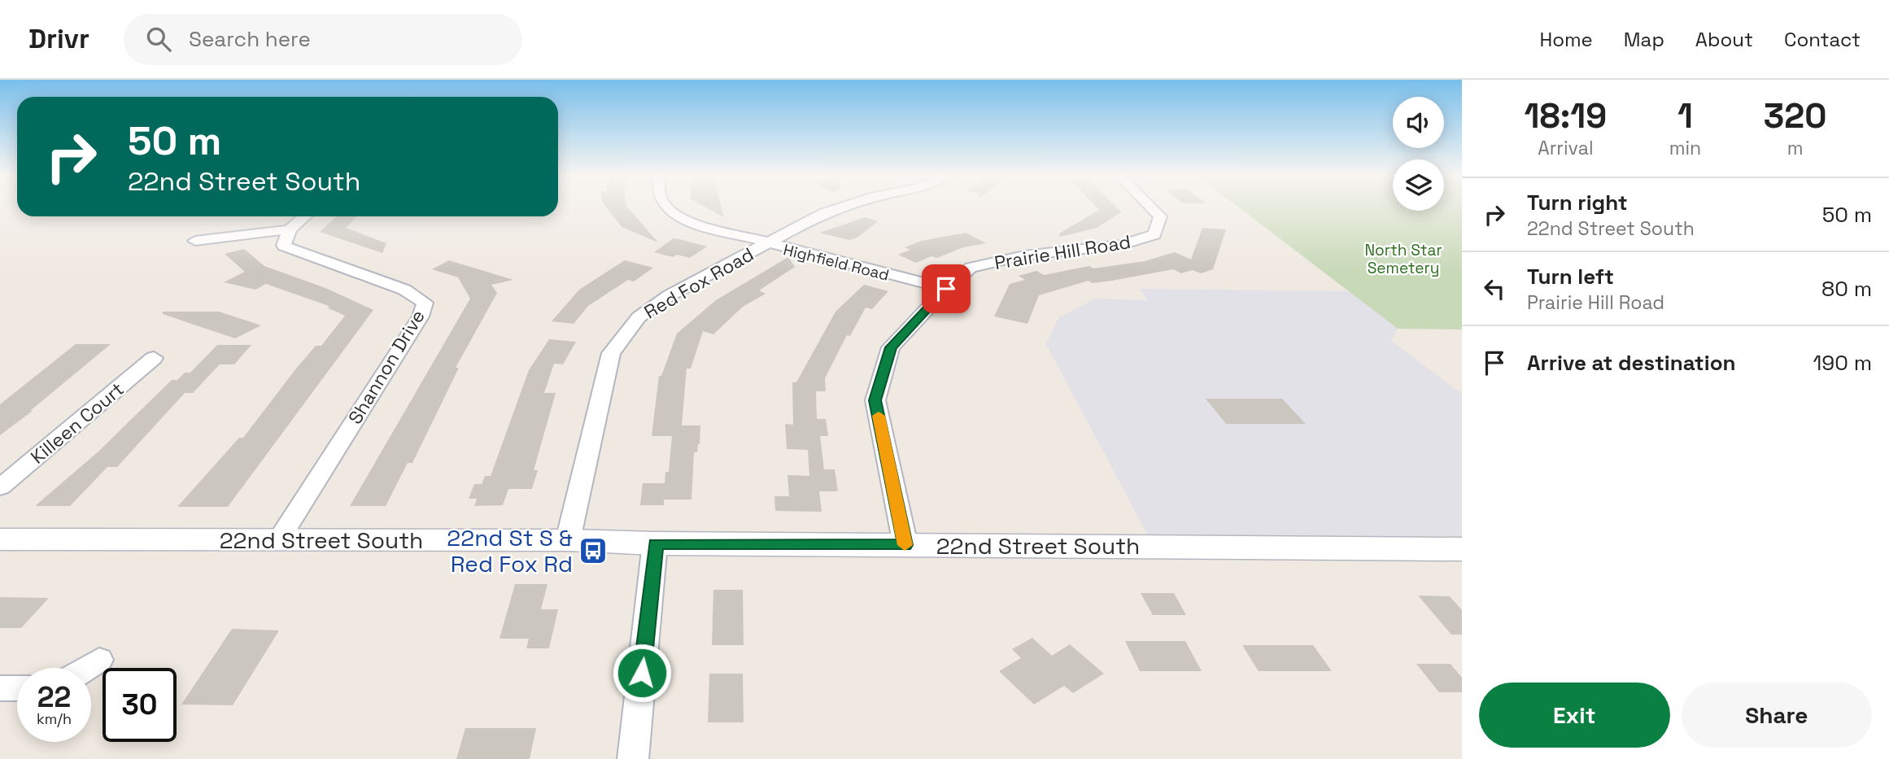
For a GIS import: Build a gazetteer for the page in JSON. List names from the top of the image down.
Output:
{
  "streets": {
    "street": [
      "Prairie Hill Road",
      "Highfield Road",
      "Red Fox Road",
      "Shannon Drive",
      "Killeen Court",
      "22nd Street South"
    ]
  },
  "crossings": [
    ["Prairie Hill Road", "Highfield Road"],
    ["Prairie Hill Road", "22nd Street South"],
    ["Highfield Road", "Red Fox Road"],
    ["Red Fox Road", "22nd Street South"],
    ["Shannon Drive", "22nd Street South"]
  ],
  "parks": ["North Star Semetery"],
  "places": {
    "bus stop": ["22nd St S & Red Fox Rd"]
  },
  "page": {
    "header": "Drivr",
    "search": "Search here",
    "nav": [
      "Home",
      "Map",
      "About",
      "Contact"
    ],
    "eta": [
      "18:19",
      "Arrival",
      "1",
      "min",
      "320",
      "m"
    ],
    "turn": ["50 m", "22nd Street South"],
    "list": [
      {
        "name": "Turn right",
        "note": "22nd Street South",
        "value": "50 m"
      },
      {
        "name": "Turn left",
        "note": "Prairie Hill Road",
        "value": "80 m"
      },
      {
        "name": "Arrive at destination",
        "value": "190 m"
      }
    ],
    "speed": "22 km/h",
    "limit": "30",
    "buttons": ["Exit", "Share"]
  }
}
